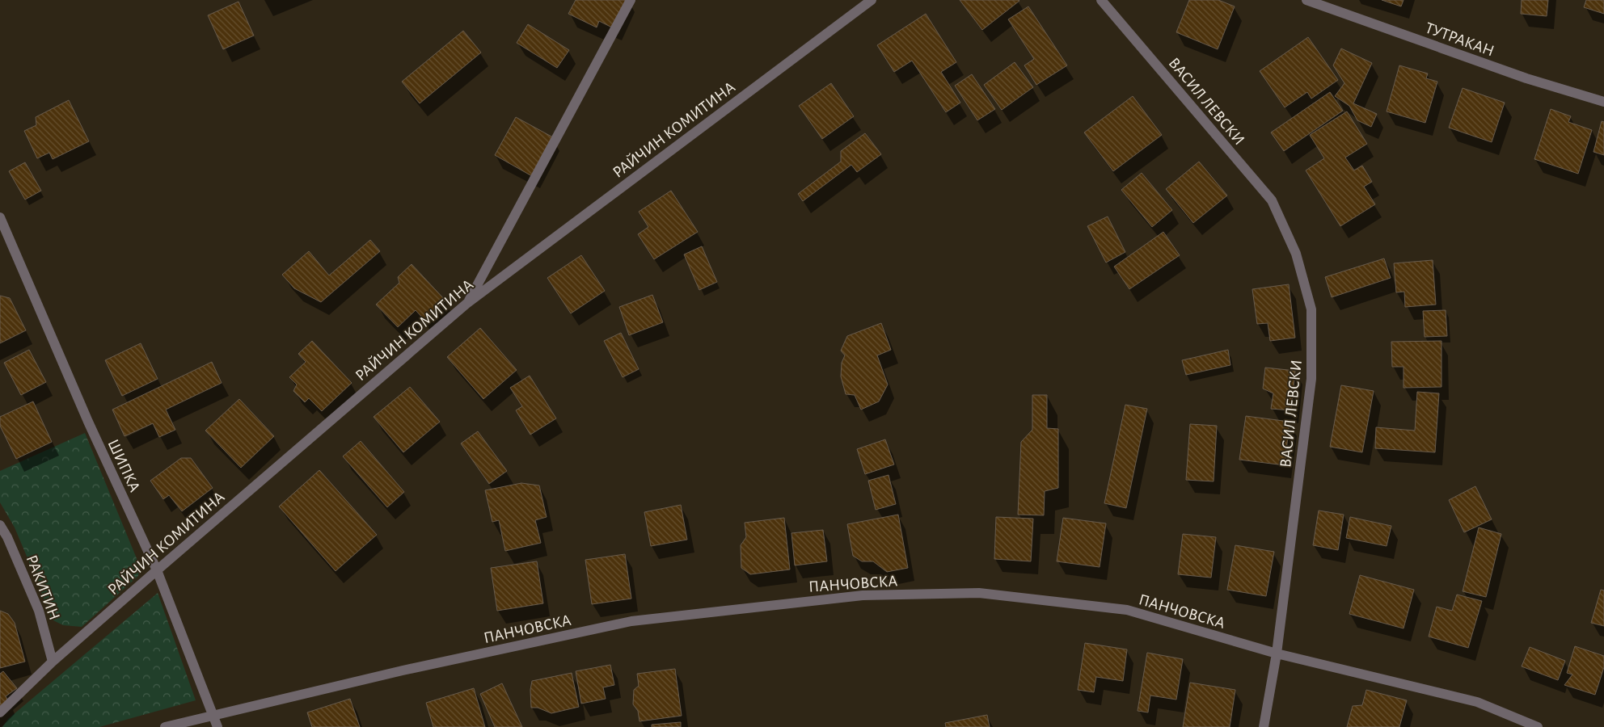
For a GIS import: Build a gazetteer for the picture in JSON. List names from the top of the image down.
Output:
{
  "streets": {
    "street": [
      "ТУТРАКАН",
      "ВАСИЛ ЛЕВСКИ",
      "РАЙЧИН КОМИТИНА",
      "ШИПКА",
      "ПАНЧОВСКА",
      "РАКИТИН"
    ]
  },
  "crossings": [
    ["ВАСИЛ ЛЕВСКИ", "ПАНЧОВСКА"],
    ["РАЙЧИН КОМИТИНА", "ШИПКА"],
    ["РАЙЧИН КОМИТИНА", "РАКИТИН"],
    ["ШИПКА", "ПАНЧОВСКА"]
  ]
}
